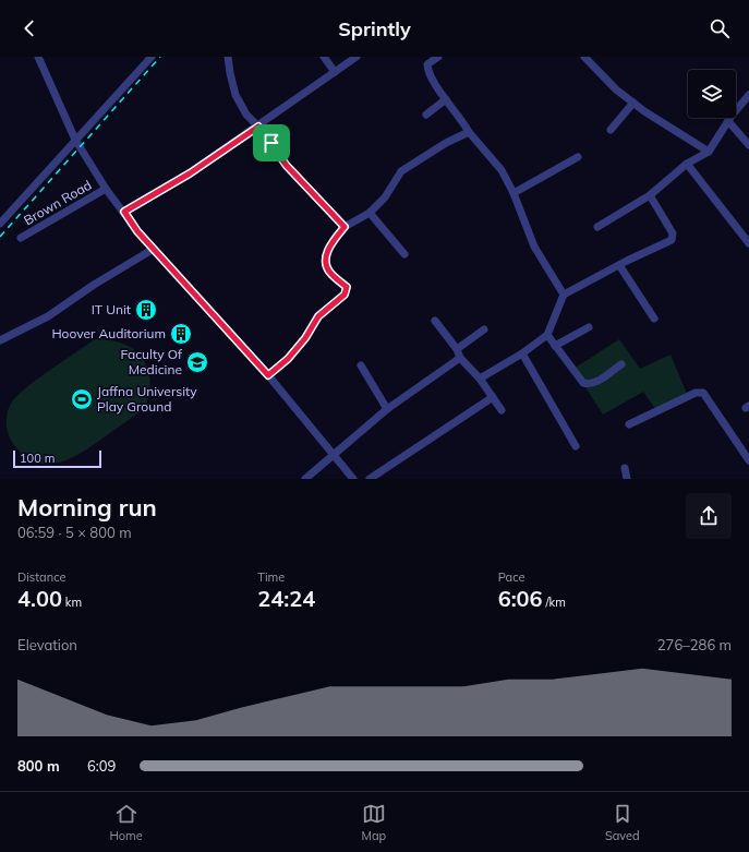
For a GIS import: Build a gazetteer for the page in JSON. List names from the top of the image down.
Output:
{
  "streets": {
    "street": ["Brown Road"]
  },
  "places": {
    "building": ["IT Unit", "Hoover Auditorium"],
    "school or university": ["Faculty Of Medicine"],
    "sports": ["Jaffna University Play Ground"]
  },
  "scale_bar": "100 m",
  "page": {
    "header": "Sprintly",
    "scale": "100 m",
    "heading": ["Morning run", "06:59 · 5 × 800 m"],
    "stats": [
      ["Distance", "4.00 km"],
      ["Time", "24:24"],
      ["Pace", "6:06 /km"]
    ],
    "chart": ["Elevation", "276–286 m"],
    "list": [
      {
        "name": "800 m",
        "note": "6:09"
      }
    ],
    "tabs": ["Home", "Map", "Saved"]
  }
}
